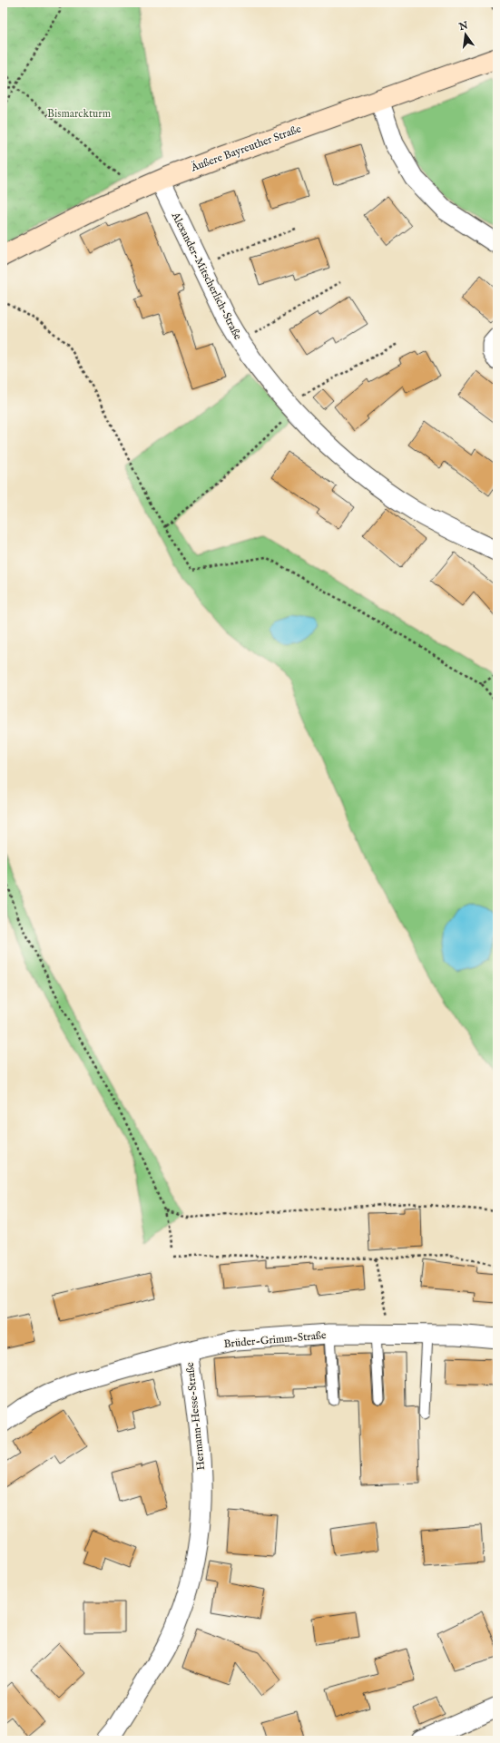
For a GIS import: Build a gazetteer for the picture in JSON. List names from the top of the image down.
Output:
{
  "streets": {
    "street": [
      "Äußere Bayreuther Straße",
      "Alexander-Mitscherlich-Straße",
      "Brüder-Grimm-Straße",
      "Hermann-Hesse-Straße"
    ]
  },
  "crossings": [
    ["Äußere Bayreuther Straße", "Alexander-Mitscherlich-Straße"],
    ["Brüder-Grimm-Straße", "Hermann-Hesse-Straße"]
  ],
  "parks": ["Bismarckturm"],
  "north": "top"
}
